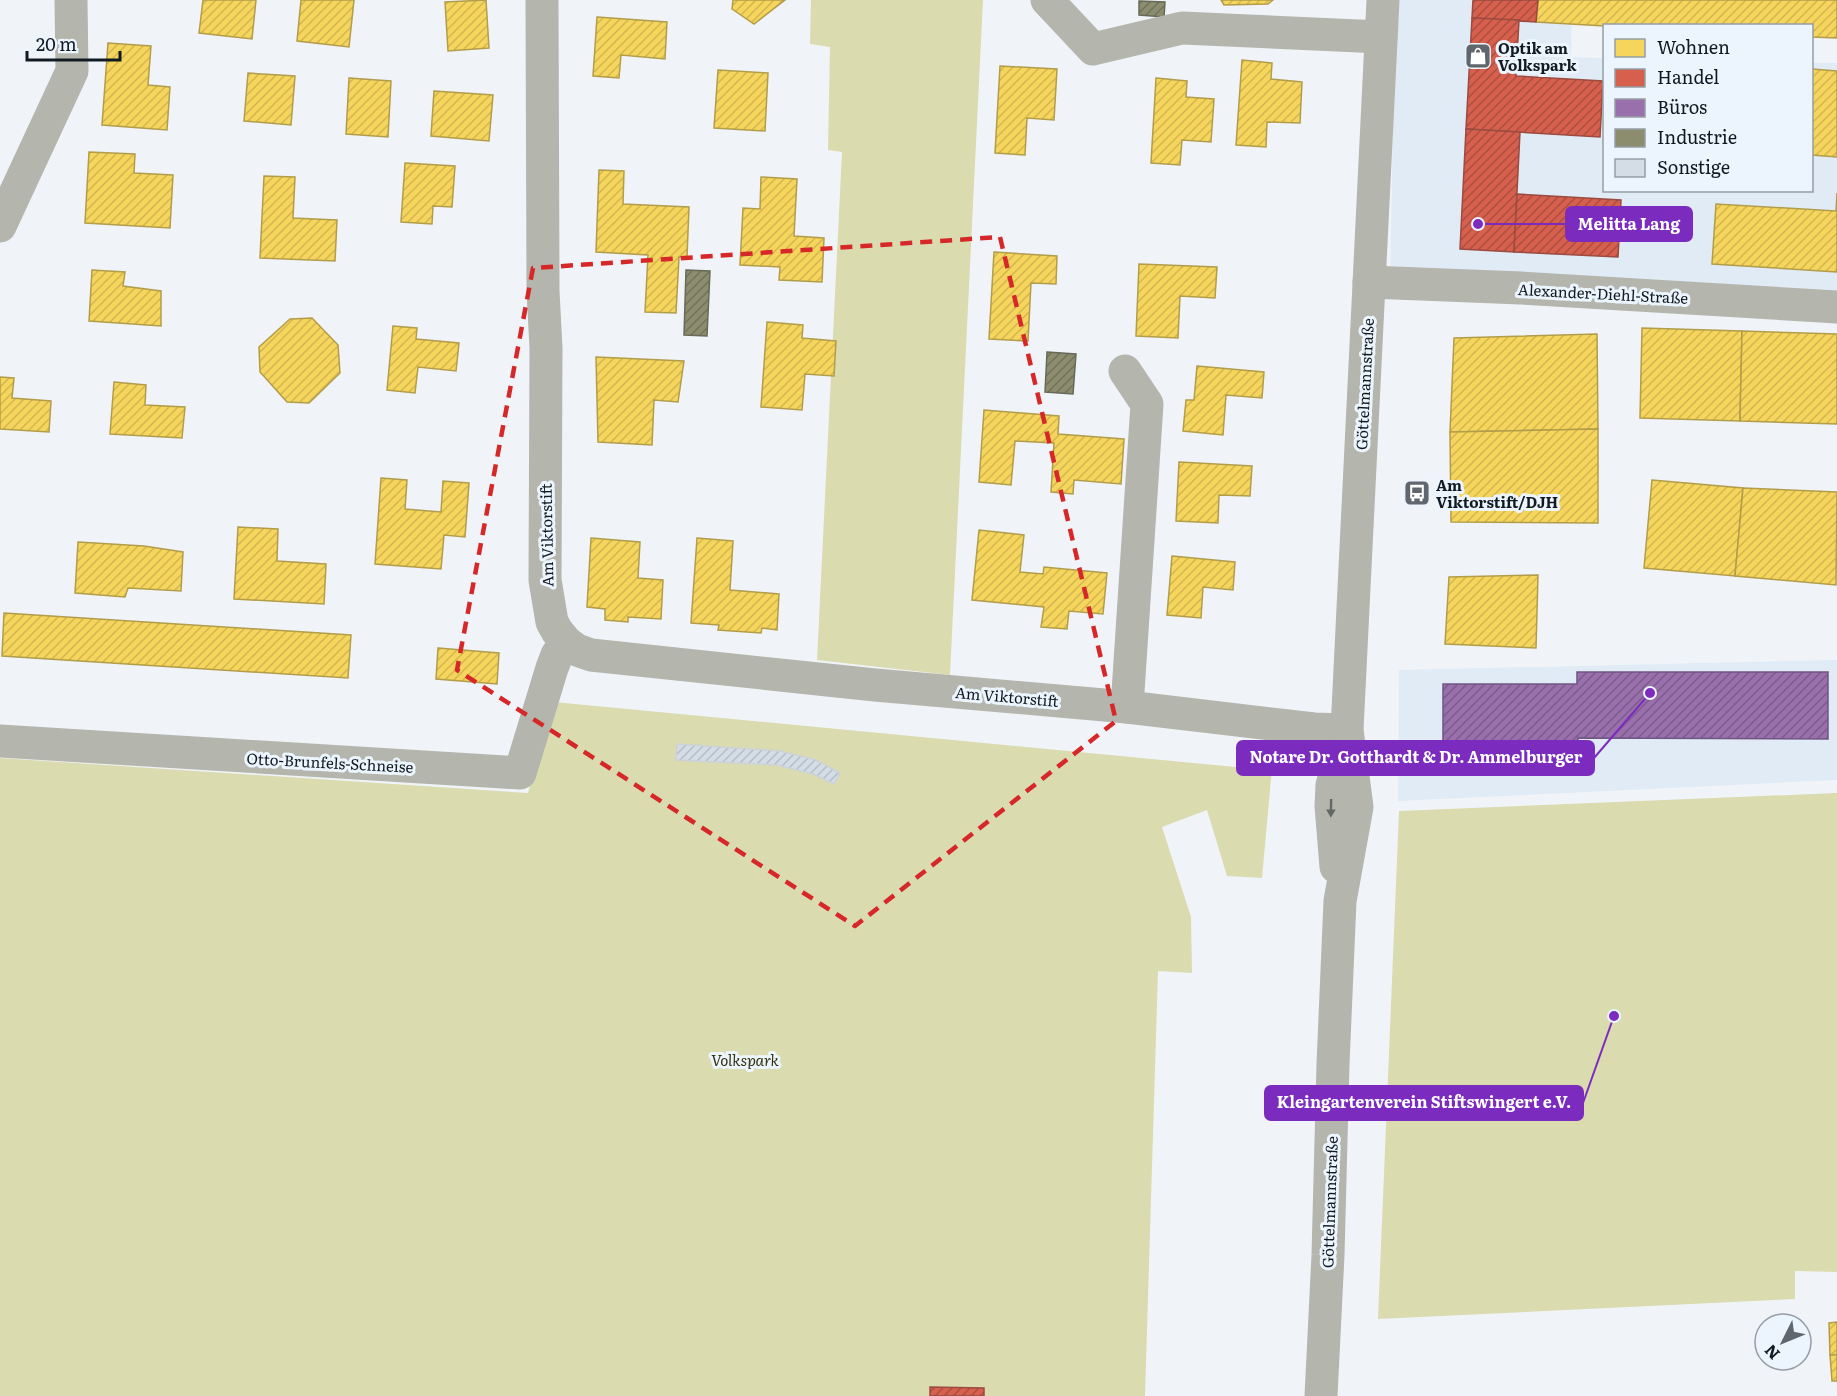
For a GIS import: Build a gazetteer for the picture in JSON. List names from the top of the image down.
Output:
{
  "streets": {
    "street": [
      "Alexander-Diehl-Straße",
      "Göttelmannstraße",
      "Am Viktorstift",
      "Otto-Brunfels-Schneise"
    ]
  },
  "crossings": [
    ["Alexander-Diehl-Straße", "Göttelmannstraße"],
    ["Göttelmannstraße", "Am Viktorstift"],
    ["Am Viktorstift", "Otto-Brunfels-Schneise"]
  ],
  "parks": ["Volkspark"],
  "places": {
    "shop": ["Optik am Volkspark"],
    "other": ["Melitta Lang", "Notare Dr. Gotthardt & Dr. Ammelburger", "Kleingartenverein Stiftswingert e.V."],
    "bus stop": ["Am Viktorstift/DJH"]
  },
  "legend": [
    "Wohnen",
    "Handel",
    "Büros",
    "Industrie",
    "Sonstige"
  ],
  "scale_bar": "20 m",
  "north": "bottom left"
}
